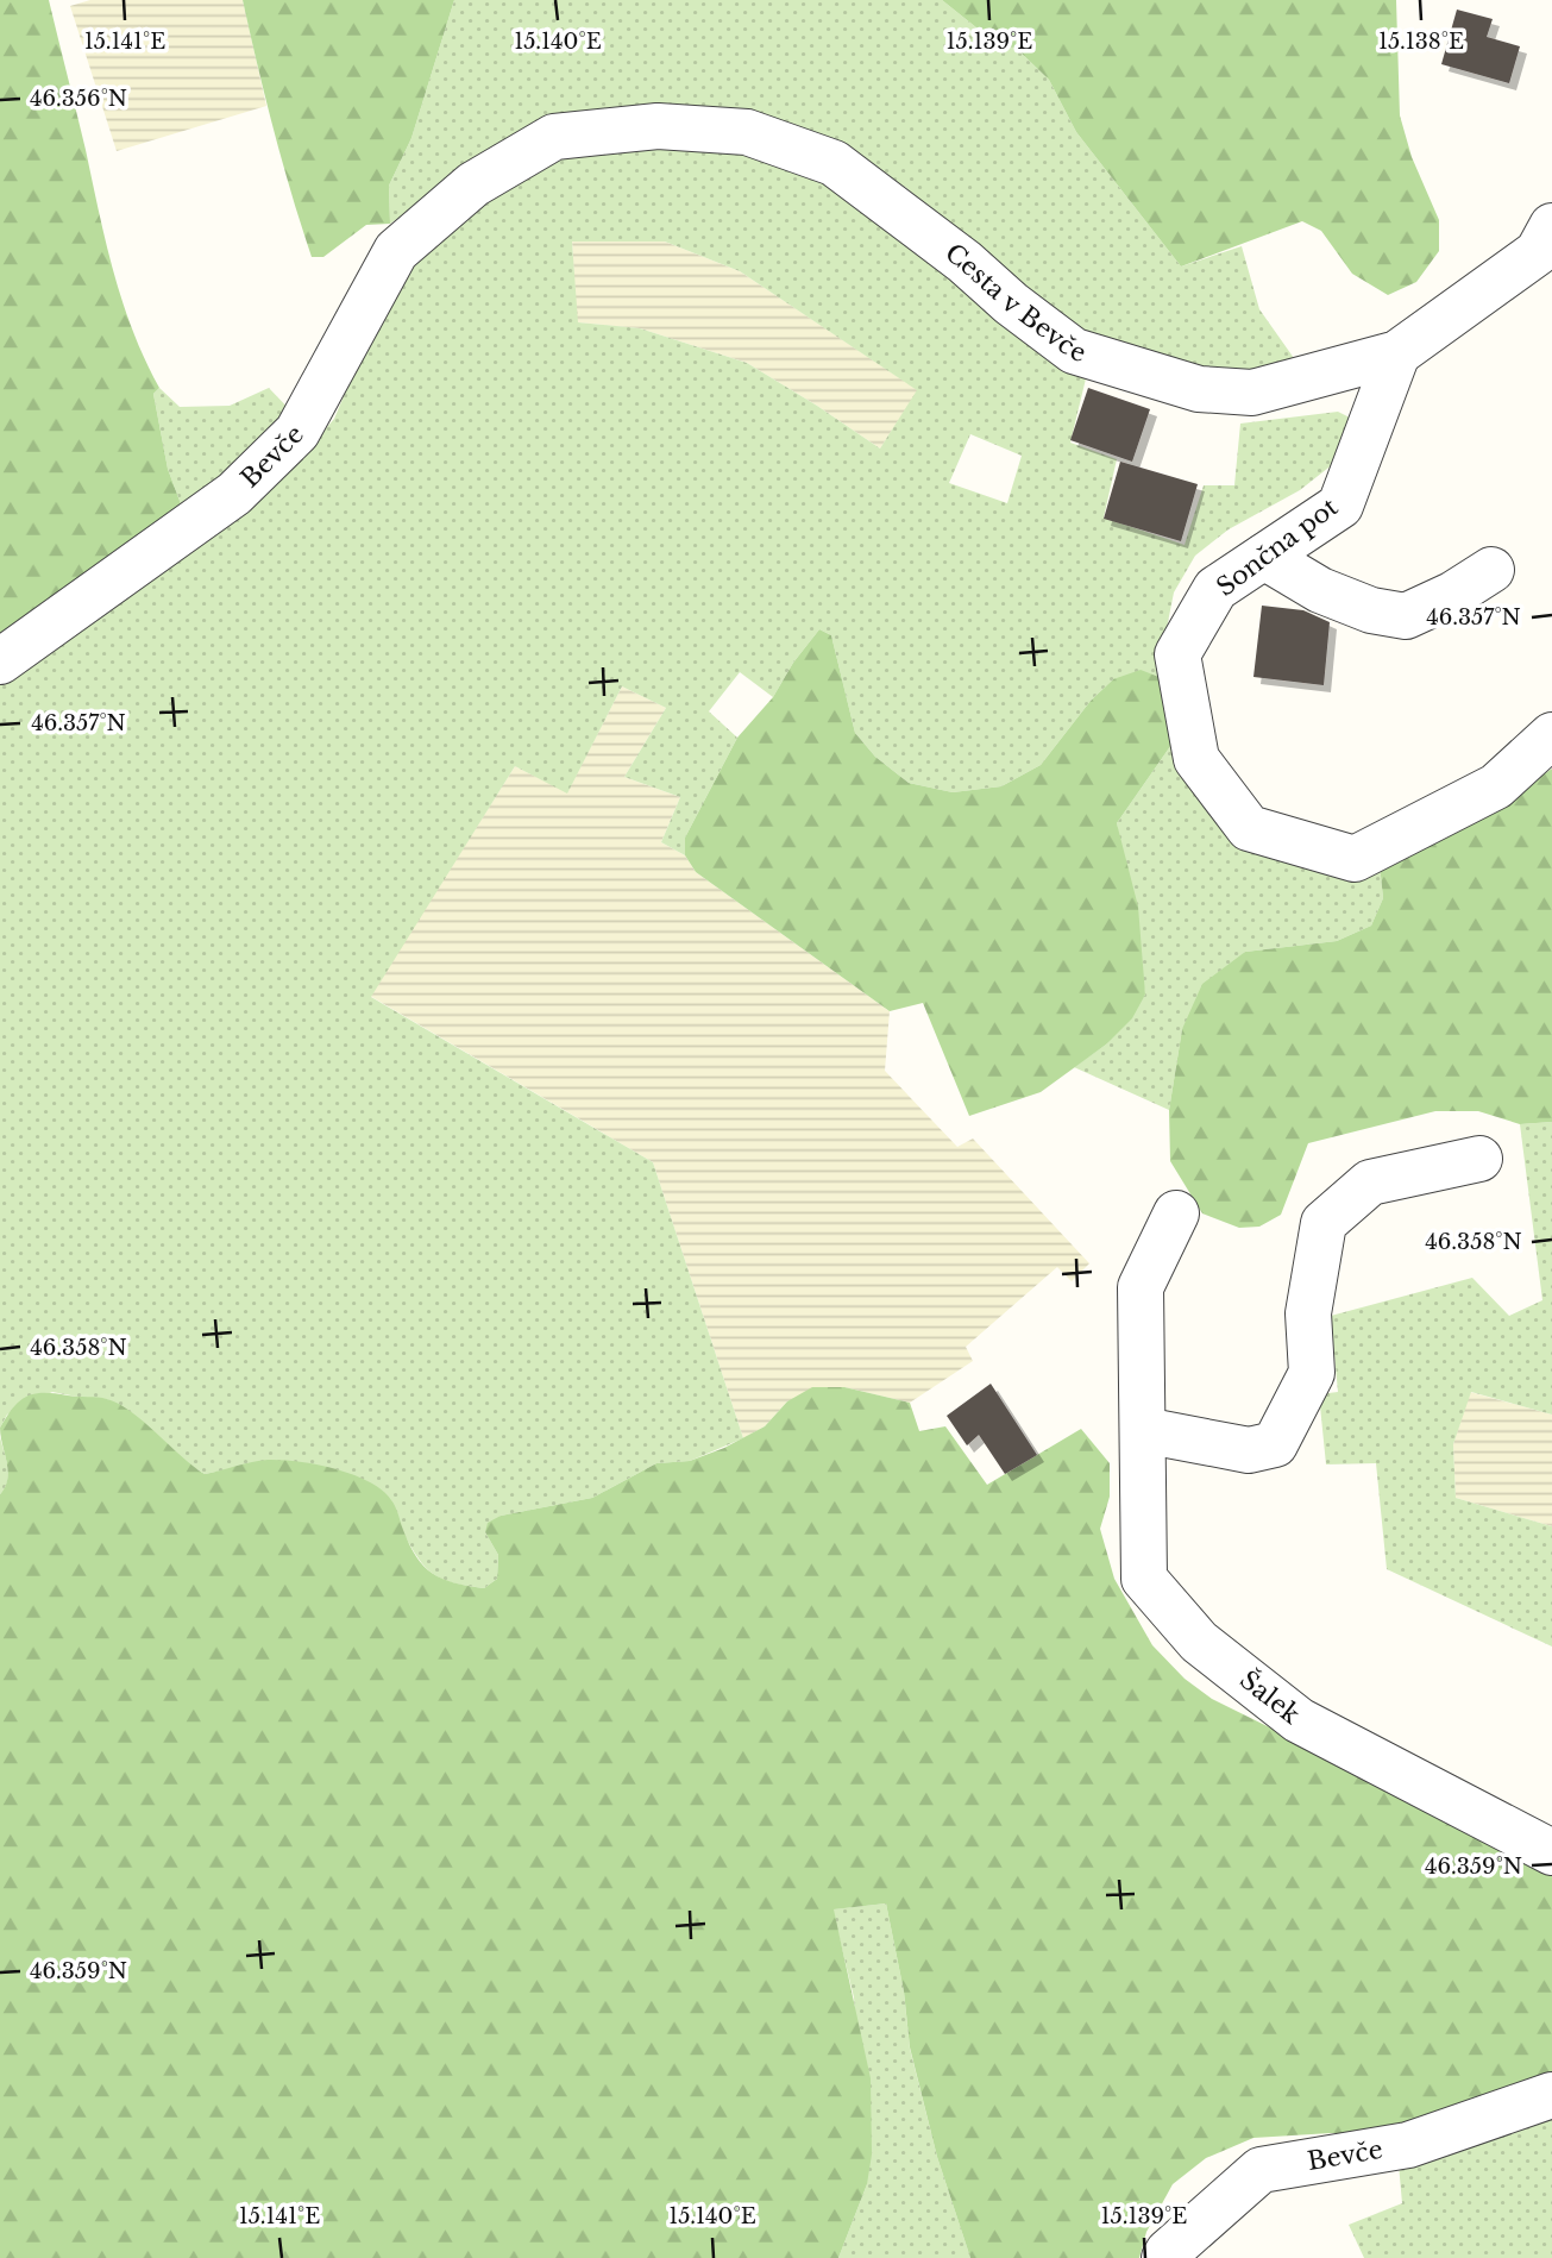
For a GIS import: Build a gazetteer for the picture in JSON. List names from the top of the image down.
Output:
{
  "streets": {
    "street": [
      "Cesta v Bevče",
      "Bevče",
      "Sončna pot",
      "Šalek"
    ]
  },
  "crossings": [
    ["Cesta v Bevče", "Bevče"],
    ["Cesta v Bevče", "Sončna pot"]
  ],
  "coordinates": [
    "15.141°E",
    "15.140°E",
    "15.139°E",
    "15.138°E",
    "46.356°N",
    "46.357°N",
    "46.358°N",
    "46.359°N"
  ]
}
